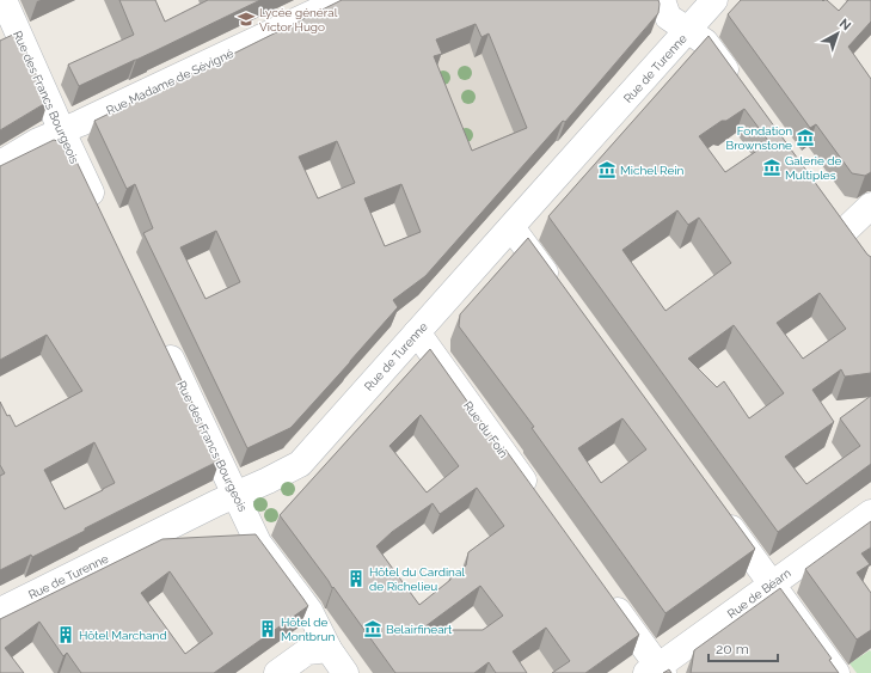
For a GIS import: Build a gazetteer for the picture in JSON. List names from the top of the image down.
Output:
{
  "streets": {
    "street": [
      "Rue de Turenne",
      "Rue Madame de Sévigné",
      "Rue des Francs Bourgeois",
      "Rue du Foin",
      "Rue de Béarn"
    ]
  },
  "crossings": [
    ["Rue de Turenne", "Rue des Francs Bourgeois"],
    ["Rue de Turenne", "Rue du Foin"],
    ["Rue Madame de Sévigné", "Rue des Francs Bourgeois"]
  ],
  "places": {
    "school or university": ["Lycée général Victor Hugo"],
    "museum": [
      "Fondation Brownstone",
      "Galerie de Multiples",
      "Michel Rein",
      "Belairfineart"
    ],
    "building": ["Hôtel du Cardinal de Richelieu", "Hôtel de Montbrun", "Hôtel Marchand"]
  },
  "scale_bar": "20 m",
  "north": "top right"
}
